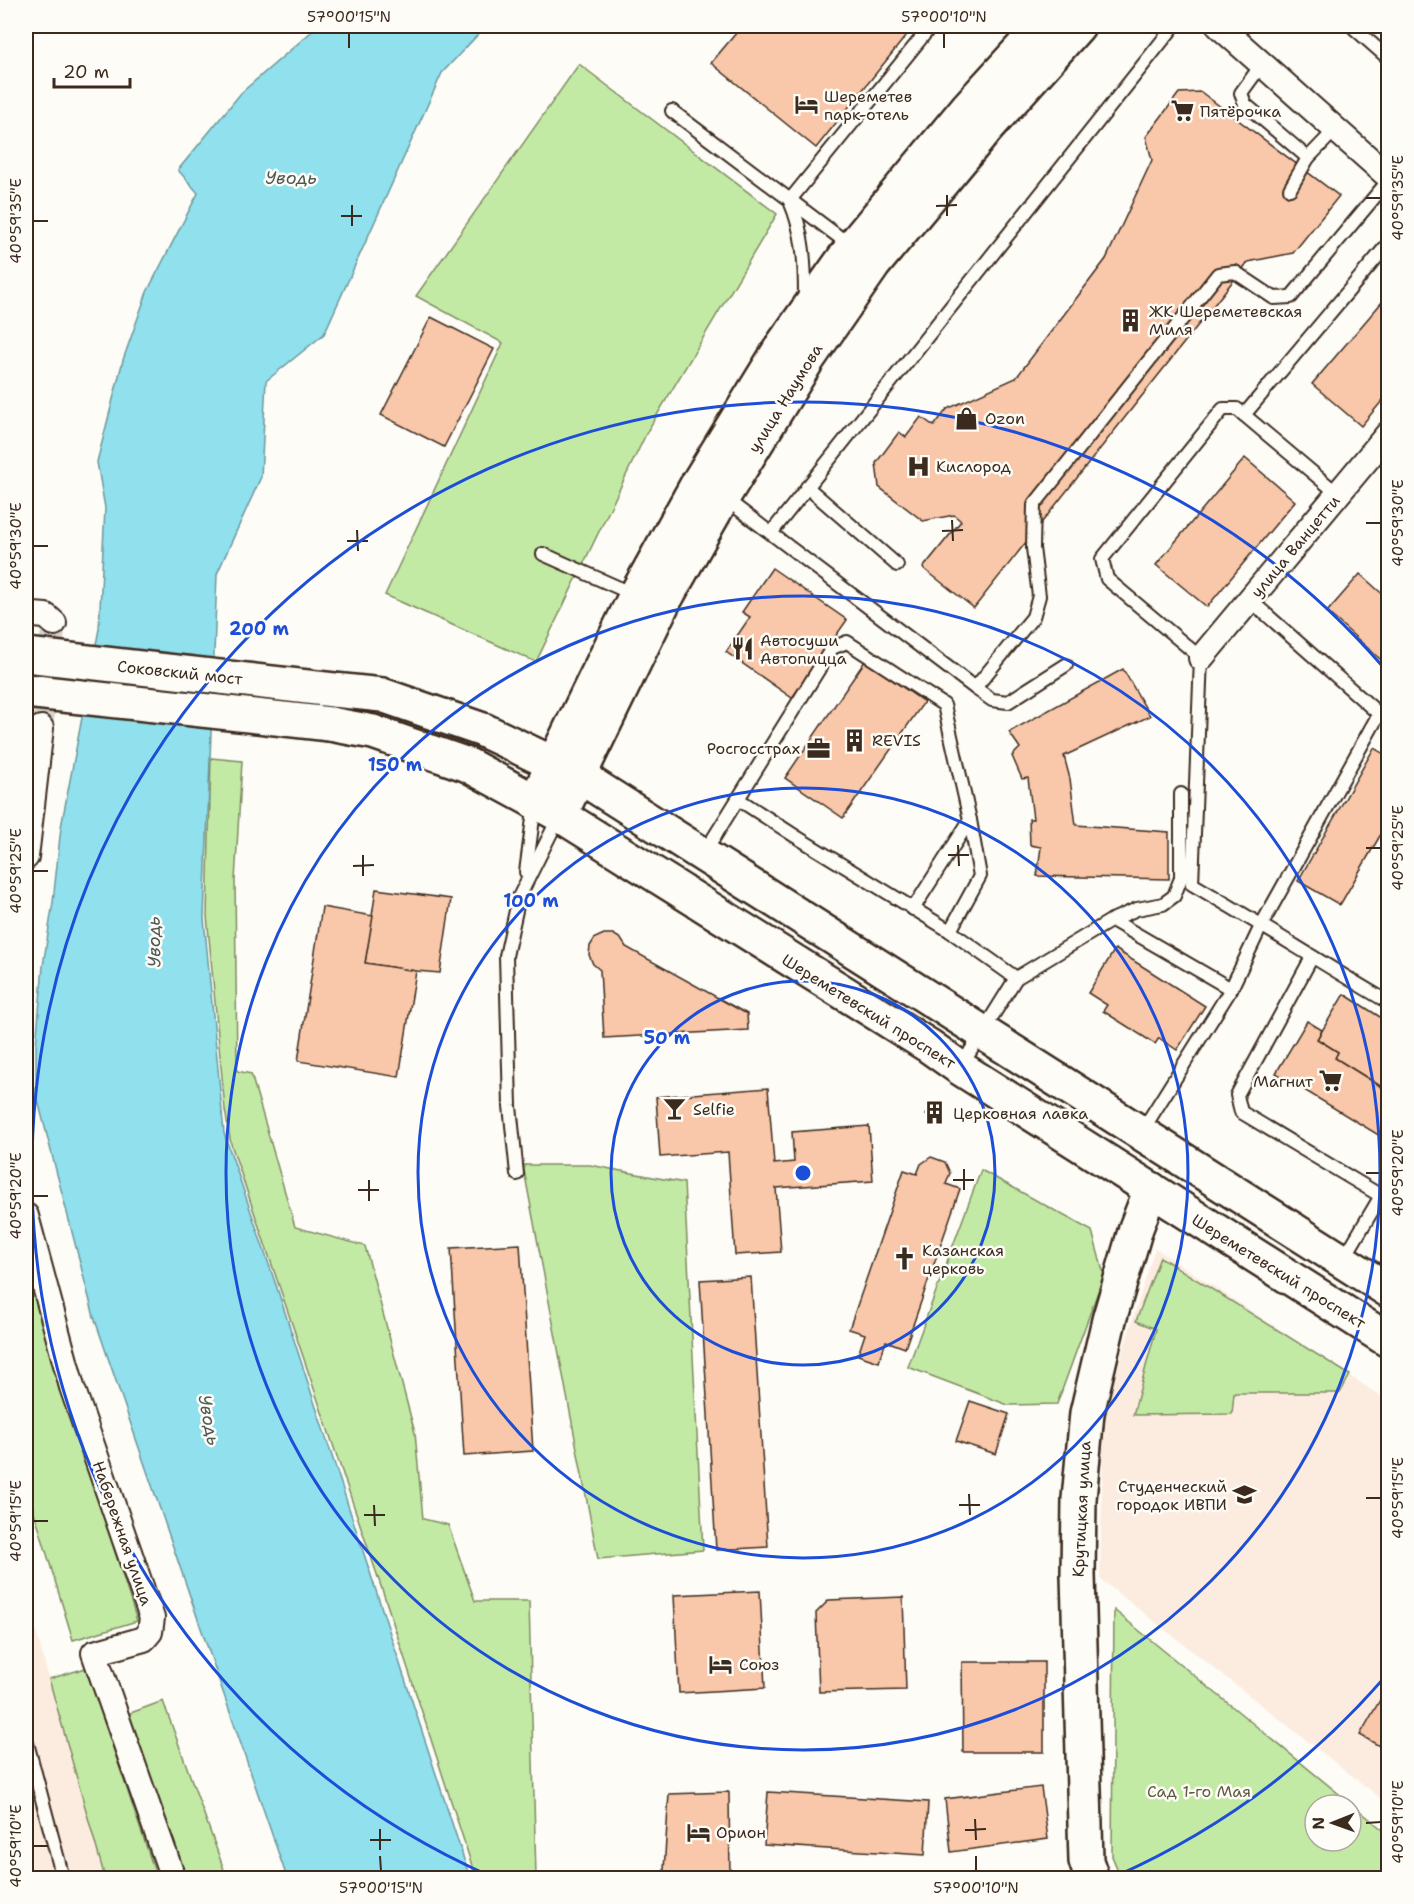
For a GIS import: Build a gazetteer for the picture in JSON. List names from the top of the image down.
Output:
{
  "streets": {
    "main road": [
      "улица Наумова",
      "Соковский мост",
      "Шереметевский проспект",
      "Крутицкая улица"
    ],
    "street": ["улица Ванцетти", "Набережная улица"]
  },
  "crossings": [
    ["улица Наумова", "Соковский мост"],
    ["улица Наумова", "Шереметевский проспект"],
    ["Шереметевский проспект", "Крутицкая улица"]
  ],
  "water": ["Уводь"],
  "parks": ["Сад 1-го Мая"],
  "places": {
    "hotel": ["Шереметев парк-отель", "Союз", "Орион"],
    "supermarket": ["Пятёрочка", "Магнит"],
    "building": ["ЖК Шереметевская Миля", "REVIS", "Церковная лавка"],
    "shop": ["Ozon"],
    "hospital": ["Кислород"],
    "restaurant": ["Автосуши Автопицца"],
    "office": ["Росгосстрах"],
    "bar": ["Selfie"],
    "church": ["Казанская церковь"],
    "school or university": ["Студенческий городок ИВПИ"]
  },
  "scale_bar": "20 m",
  "north": "left",
  "coordinates": [
    "57°00'15\"N",
    "57°00'10\"N",
    "40°59'35\"E",
    "40°59'30\"E",
    "40°59'25\"E",
    "40°59'20\"E",
    "40°59'15\"E",
    "40°59'10\"E"
  ],
  "rings": [
    "200 m",
    "150 m",
    "100 m",
    "50 m"
  ]
}
